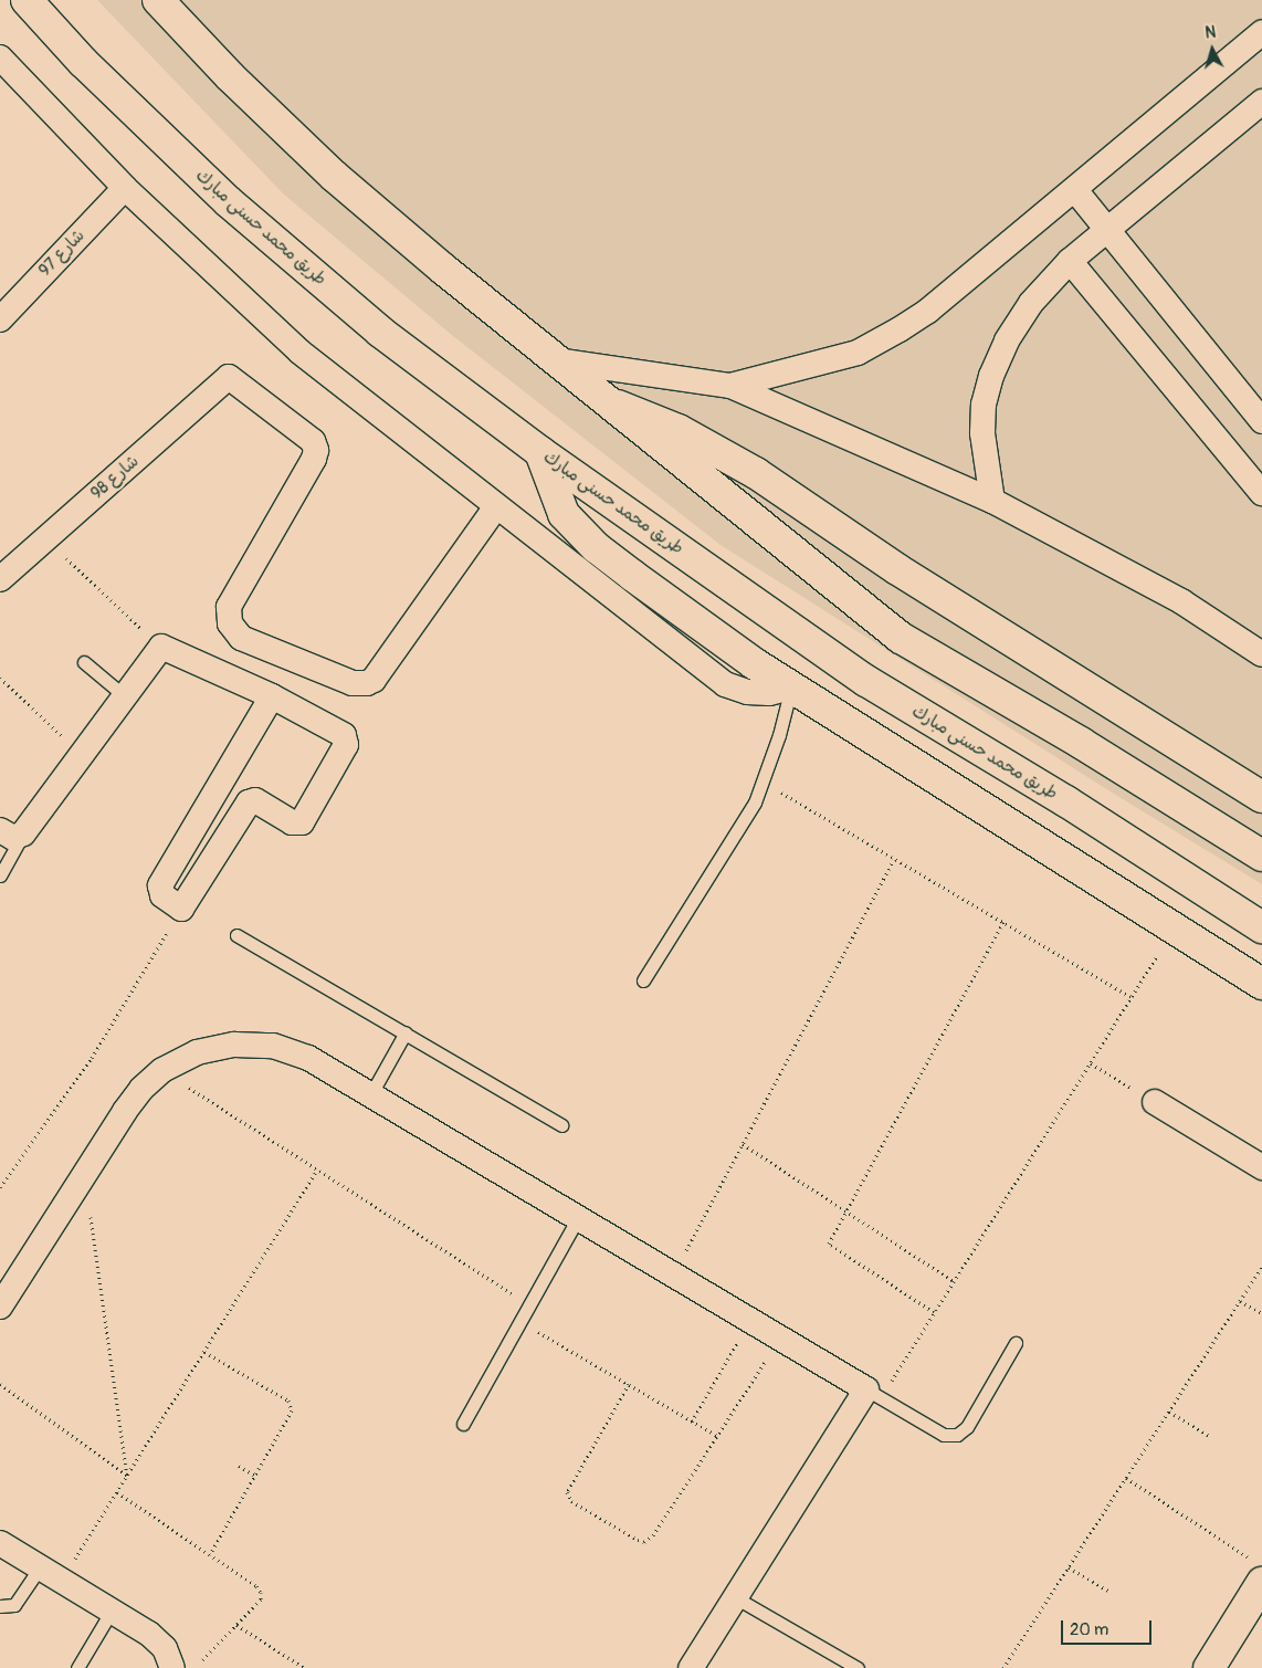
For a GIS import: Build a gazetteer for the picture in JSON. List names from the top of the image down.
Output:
{
  "streets": {
    "main road": ["طريق محمد حسنى مبارك"],
    "street": ["شارع 97", "شارع 98"]
  },
  "scale_bar": "20 m",
  "north": "top"
}
